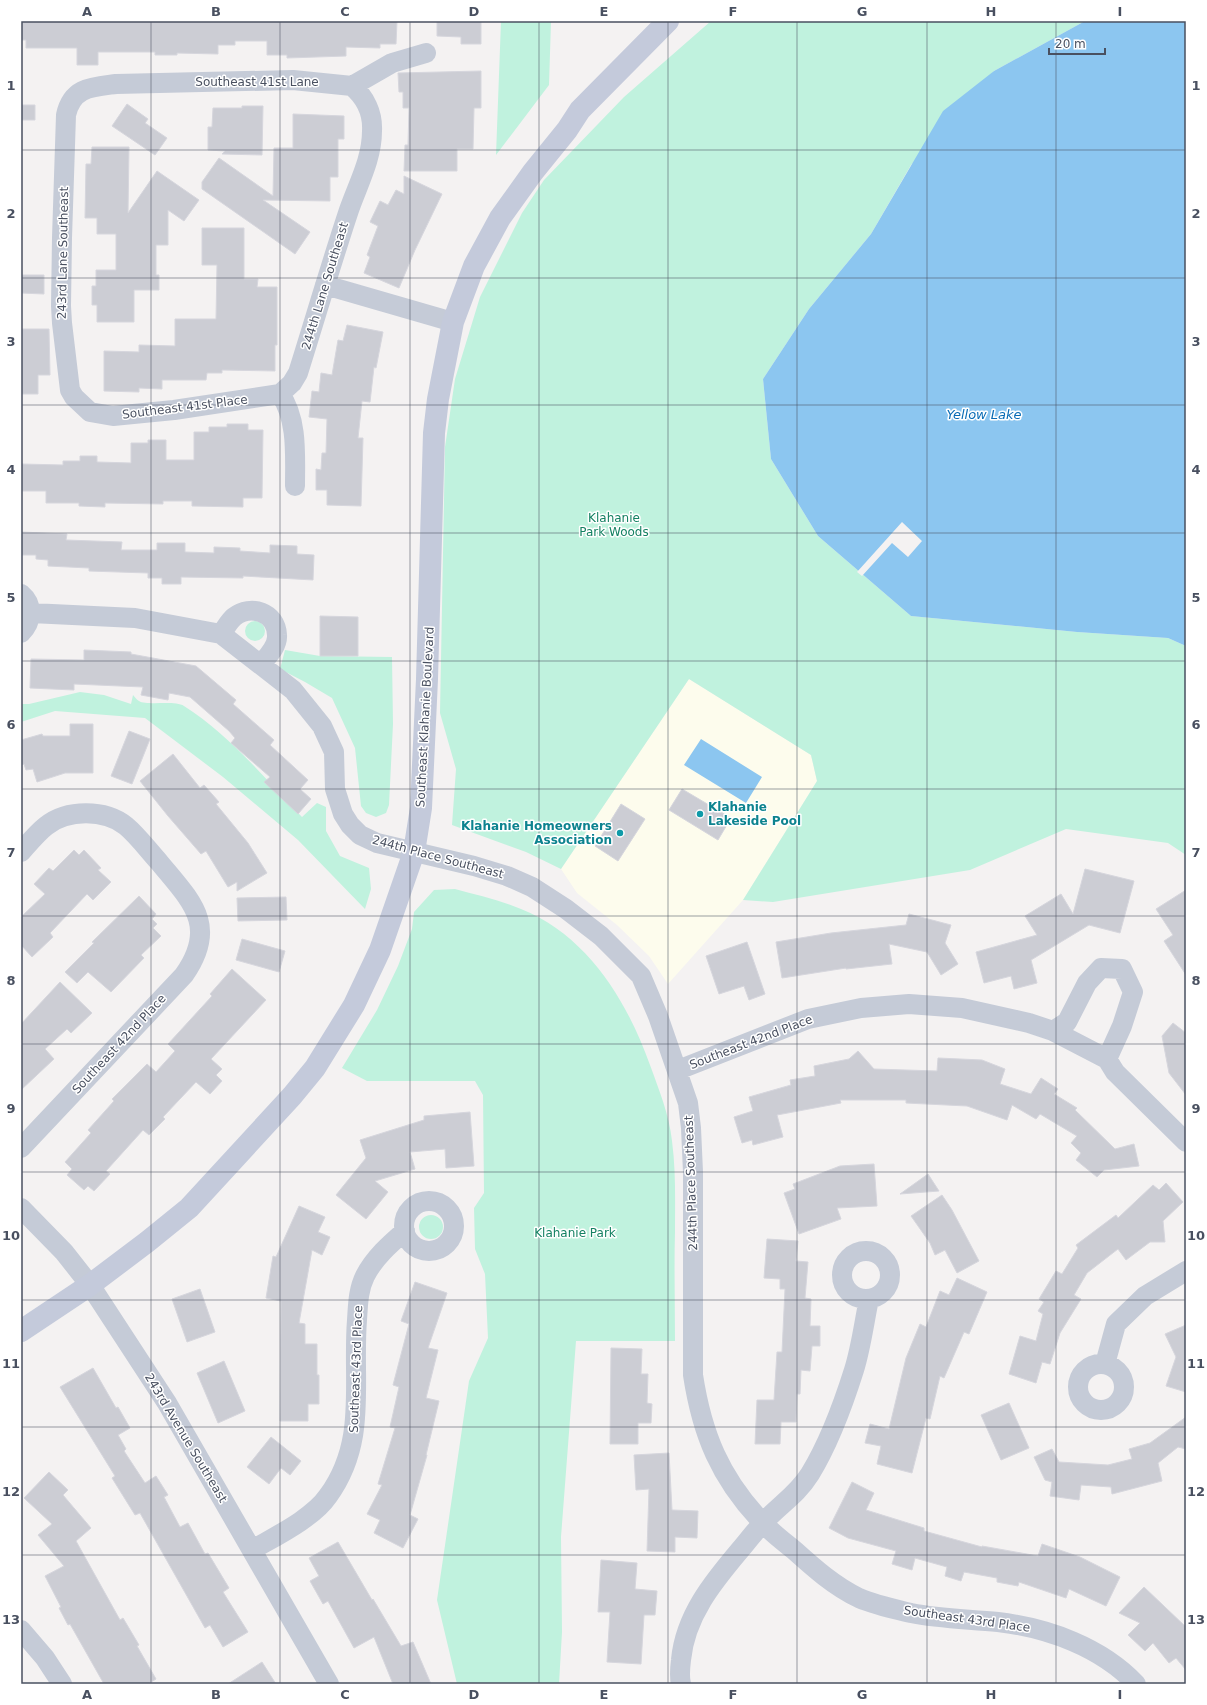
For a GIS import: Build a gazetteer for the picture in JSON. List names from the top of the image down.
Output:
{
  "streets": {
    "street": [
      "Southeast 41st Lane",
      "243rd Lane Southeast",
      "244th Lane Southeast",
      "Southeast 41st Place",
      "Southeast Klahanie Boulevard",
      "244th Place Southeast",
      "Southeast 42nd Place",
      "Southeast 43rd Place",
      "243rd Avenue Southeast"
    ]
  },
  "crossings": [
    ["Southeast 41st Lane", "243rd Lane Southeast"],
    ["Southeast 41st Lane", "244th Lane Southeast"],
    ["243rd Lane Southeast", "Southeast 41st Place"],
    ["244th Lane Southeast", "Southeast 41st Place"],
    ["Southeast Klahanie Boulevard", "244th Place Southeast"],
    ["Southeast Klahanie Boulevard", "243rd Avenue Southeast"],
    ["244th Place Southeast", "Southeast 42nd Place"],
    ["244th Place Southeast", "Southeast 43rd Place"],
    ["Southeast 43rd Place", "243rd Avenue Southeast"]
  ],
  "water": ["Yellow Lake"],
  "parks": ["Klahanie Park Woods", "Klahanie Park"],
  "places": ["Klahanie Lakeside Pool", "Klahanie Homeowners Association"],
  "scale_bar": "20 m",
  "grid": {
    "columns": [
      "A",
      "B",
      "C",
      "D",
      "E",
      "F",
      "G",
      "H",
      "I"
    ],
    "rows": [
      "1",
      "2",
      "3",
      "4",
      "5",
      "6",
      "7",
      "8",
      "9",
      "10",
      "11",
      "12",
      "13"
    ]
  }
}
